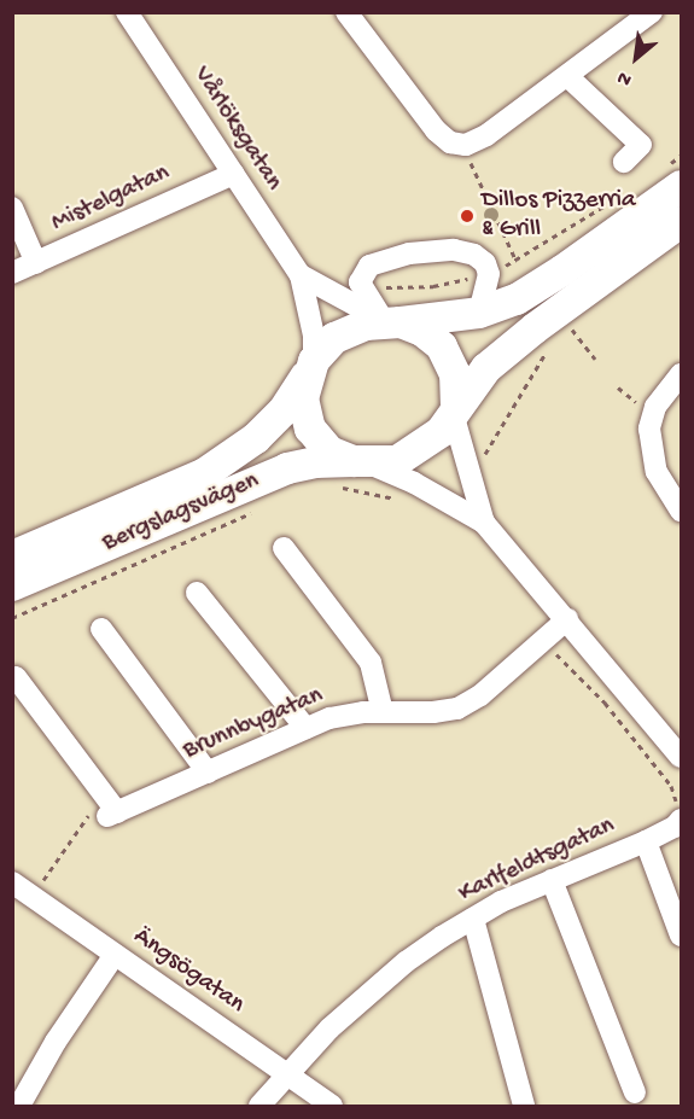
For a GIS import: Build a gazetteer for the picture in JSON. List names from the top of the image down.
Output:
{
  "streets": {
    "highway": ["Bergslagsvägen"],
    "street": [
      "Vårlöksgatan",
      "Mistelgatan",
      "Brunnbygatan",
      "Karlfeldtsgatan",
      "Ängsögatan"
    ]
  },
  "crossings": [
    ["Vårlöksgatan", "Mistelgatan"],
    ["Vårlöksgatan", "Bergslagsvägen"],
    ["Karlfeldtsgatan", "Ängsögatan"]
  ],
  "places": ["Dillos Pizzerria & Grill"],
  "north": "bottom left"
}
